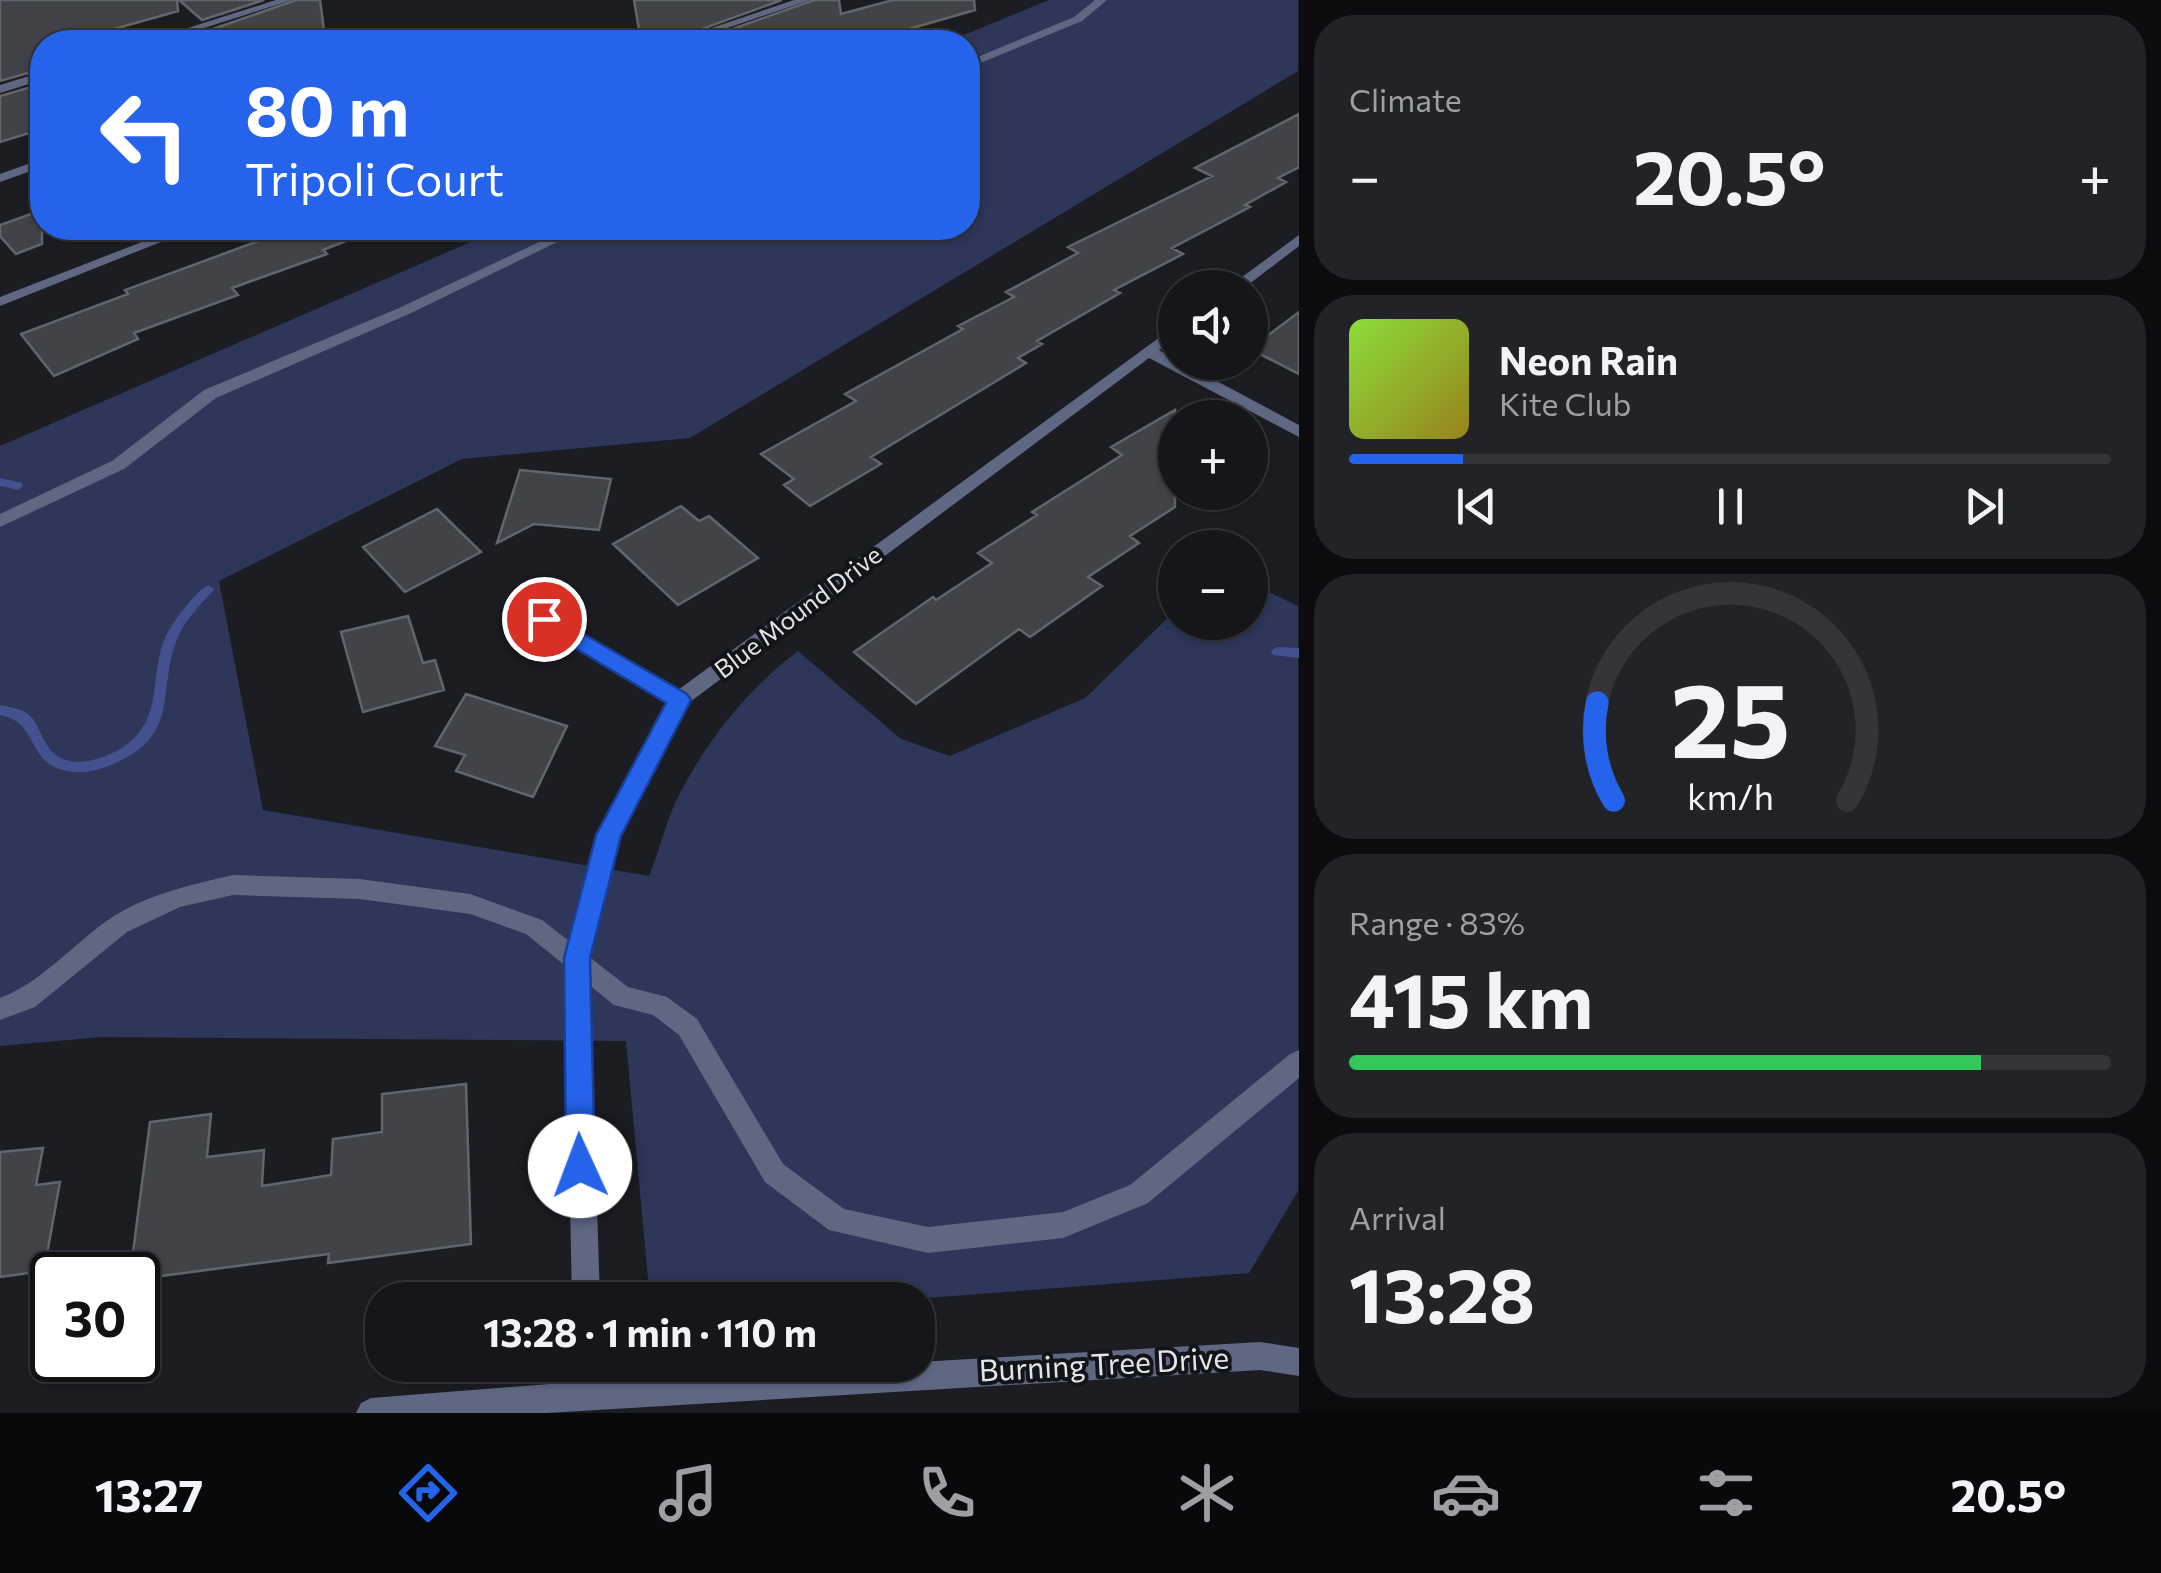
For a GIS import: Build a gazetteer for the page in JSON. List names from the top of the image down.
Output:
{
  "streets": {
    "street": ["Blue Mound Drive", "Burning Tree Drive"]
  },
  "page": {
    "tile": [
      "Climate",
      ["Range · 83%", "415 km"],
      ["Arrival", "13:28"]
    ],
    "turn": ["80 m", "Tripoli Court"],
    "heat": ["−", "20.5°", "+"],
    "map_buttons": ["+", "−"],
    "song": ["Neon Rain", "Kite Club"],
    "limit": "30",
    "trip": "13:28 · 1 min · 110 m",
    "tabs": ["13:27", "20.5°"],
    "gauge": ["25", "km/h"]
  }
}
